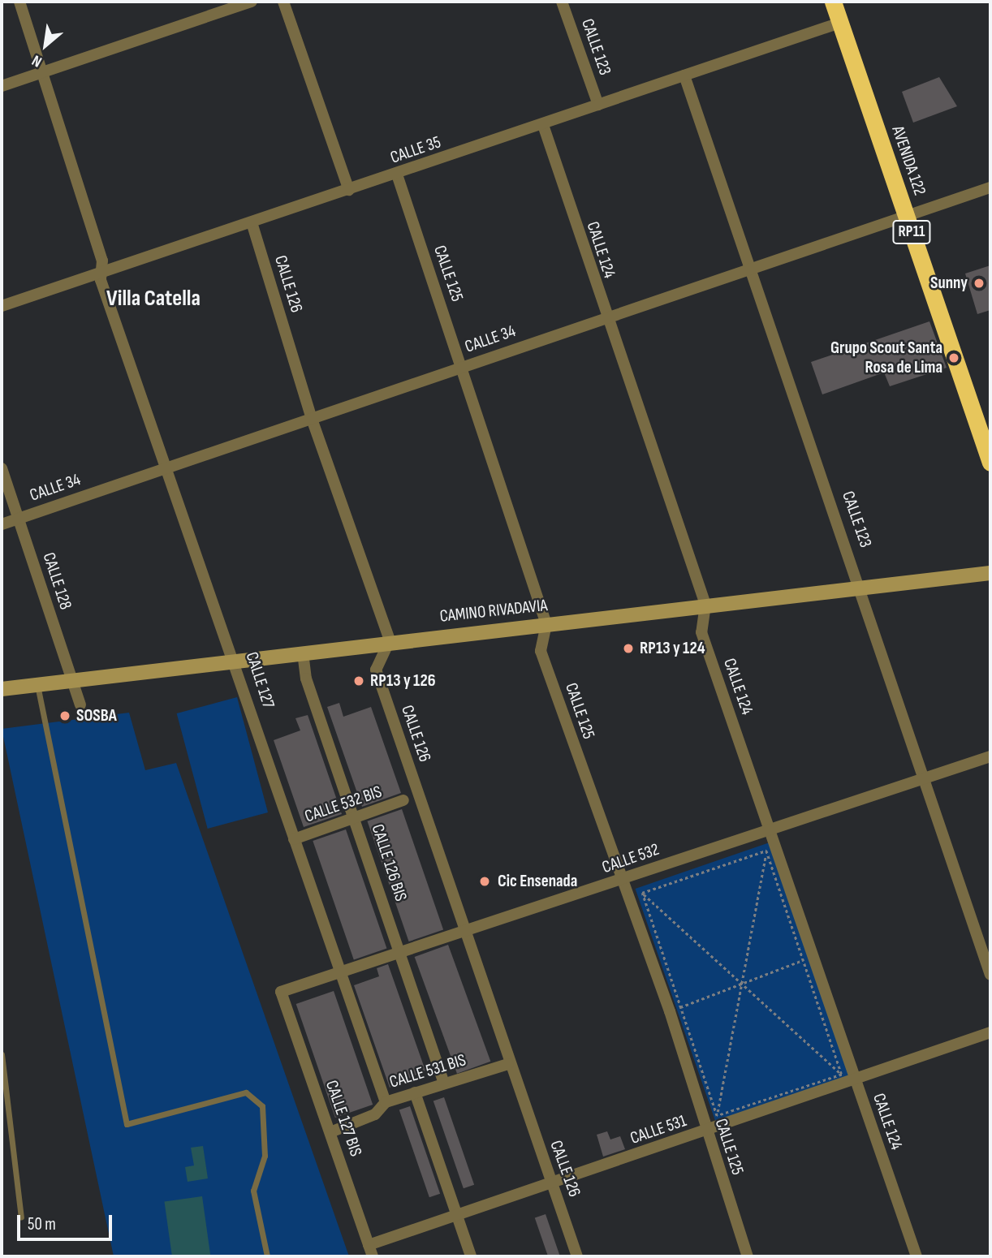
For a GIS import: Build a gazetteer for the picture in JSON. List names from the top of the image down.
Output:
{
  "streets": {
    "highway": ["AVENIDA 122", "RP11"],
    "main road": ["CAMINO RIVADAVIA"],
    "street": [
      "CALLE 123",
      "CALLE 35",
      "CALLE 124",
      "CALLE 125",
      "CALLE 126",
      "CALLE 34",
      "CALLE 128",
      "CALLE 127",
      "CALLE 532 BIS",
      "CALLE 532",
      "CALLE 126 BIS",
      "CALLE 531 BIS",
      "CALLE 127 BIS",
      "CALLE 531"
    ]
  },
  "crossings": [
    ["CALLE 123", "CALLE 35"],
    ["CALLE 123", "CALLE 34"],
    ["CALLE 123", "CAMINO RIVADAVIA"],
    ["CALLE 123", "CALLE 532"],
    ["CALLE 35", "AVENIDA 122"],
    ["CALLE 35", "CALLE 124"],
    ["CALLE 35", "CALLE 125"],
    ["CALLE 35", "CALLE 126"],
    ["CALLE 35", "CALLE 127"],
    ["AVENIDA 122", "CALLE 34"],
    ["CALLE 124", "CALLE 34"],
    ["CALLE 124", "CAMINO RIVADAVIA"],
    ["CALLE 124", "CALLE 532"],
    ["CALLE 124", "CALLE 531"],
    ["CALLE 125", "CALLE 34"],
    ["CALLE 125", "CAMINO RIVADAVIA"],
    ["CALLE 125", "CALLE 532"],
    ["CALLE 125", "CALLE 531"],
    ["CALLE 126", "CALLE 34"],
    ["CALLE 126", "CAMINO RIVADAVIA"],
    ["CALLE 126", "CALLE 532"],
    ["CALLE 126", "CALLE 531 BIS"],
    ["CALLE 126", "CALLE 531"],
    ["CALLE 34", "CALLE 128"],
    ["CALLE 34", "CALLE 127"],
    ["CALLE 128", "CAMINO RIVADAVIA"],
    ["CAMINO RIVADAVIA", "CALLE 127"],
    ["CAMINO RIVADAVIA", "CALLE 126 BIS"],
    ["CALLE 127", "CALLE 532 BIS"],
    ["CALLE 127", "CALLE 532"],
    ["CALLE 127", "CALLE 531 BIS"],
    ["CALLE 532 BIS", "CALLE 126 BIS"],
    ["CALLE 532", "CALLE 126 BIS"],
    ["CALLE 532", "CALLE 127 BIS"],
    ["CALLE 126 BIS", "CALLE 531 BIS"],
    ["CALLE 531 BIS", "CALLE 127 BIS"],
    ["CALLE 127 BIS", "CALLE 531"]
  ],
  "districts": ["Villa Catella"],
  "places": [
    "Sunny",
    "Grupo Scout Santa Rosa de Lima",
    "RP13 y 124",
    "RP13 y 126",
    "SOSBA",
    "Cic Ensenada"
  ],
  "scale_bar": "50 m",
  "north": "bottom left"
}
